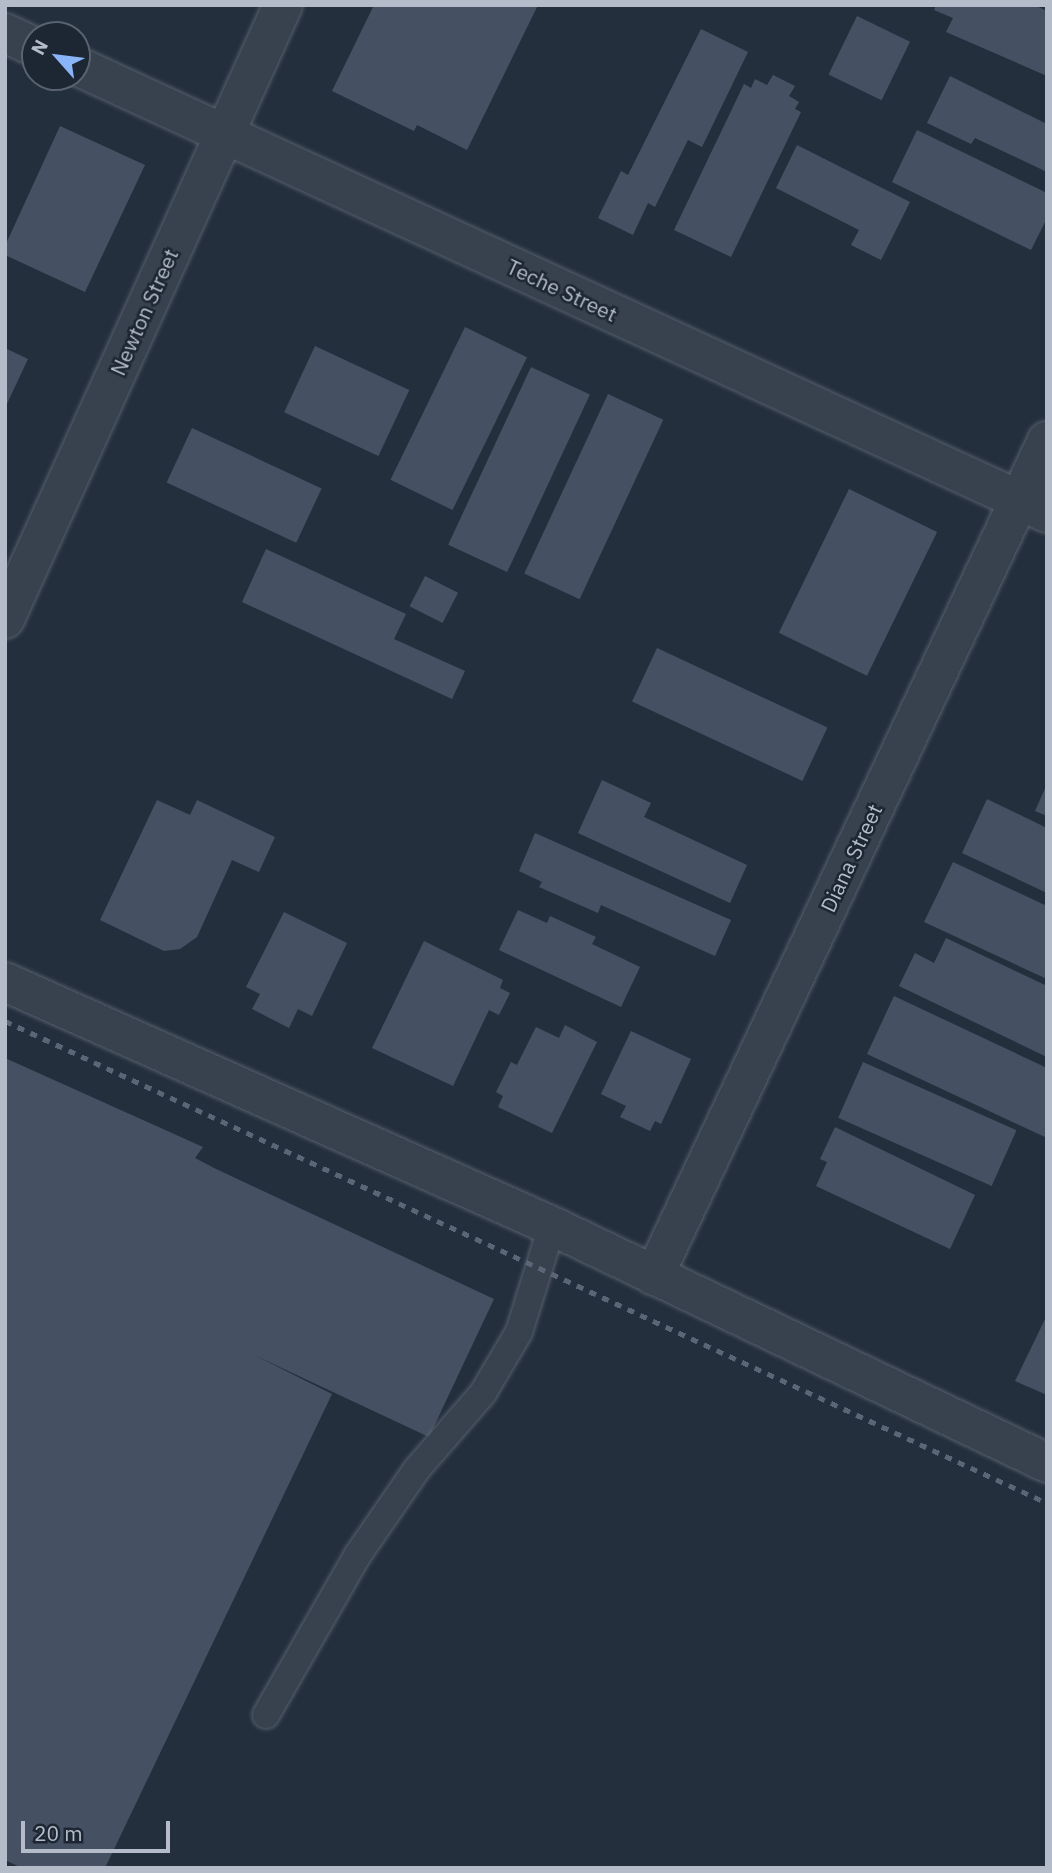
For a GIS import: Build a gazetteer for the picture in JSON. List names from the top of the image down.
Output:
{
  "streets": {
    "street": ["Teche Street", "Newton Street", "Diana Street"]
  },
  "crossings": [
    ["Teche Street", "Newton Street"],
    ["Teche Street", "Diana Street"]
  ],
  "scale_bar": "20 m",
  "north": "top left"
}
